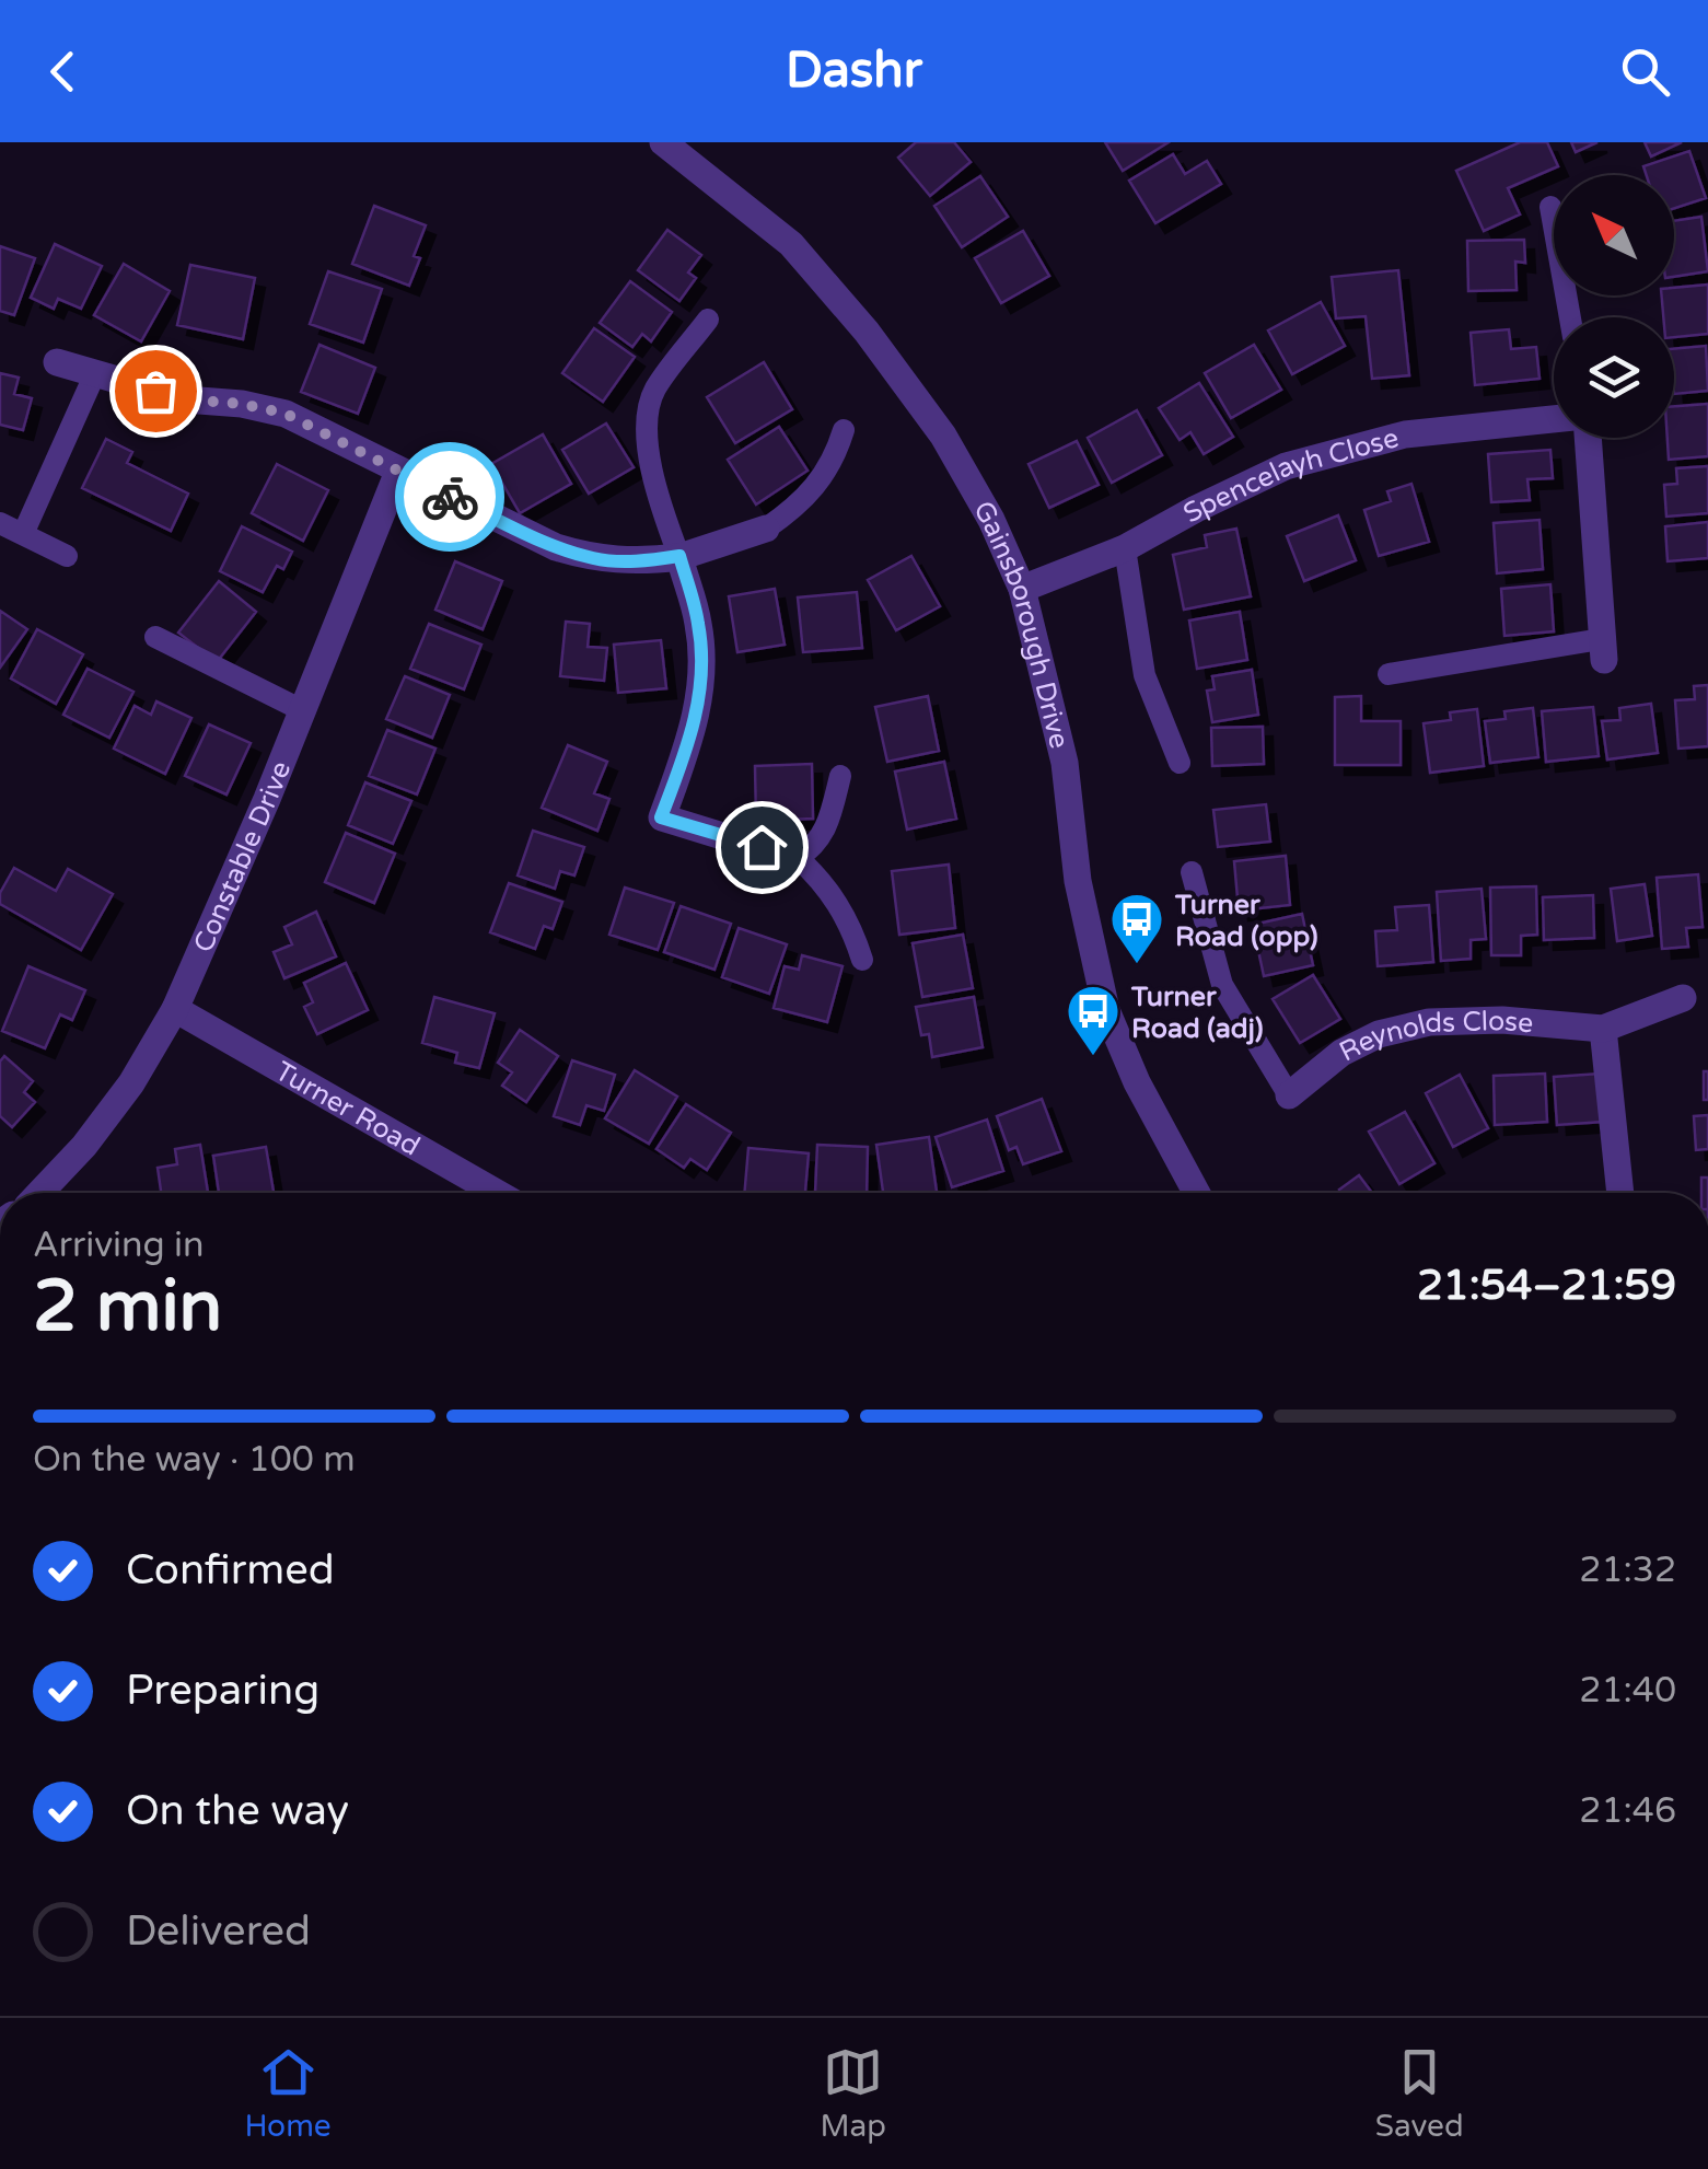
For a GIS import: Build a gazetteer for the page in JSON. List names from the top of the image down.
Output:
{
  "streets": {
    "street": [
      "Spencelayh Close",
      "Gainsborough Drive",
      "Constable Drive",
      "Reynolds Close",
      "Turner Road"
    ]
  },
  "crossings": [
    ["Spencelayh Close", "Gainsborough Drive"],
    ["Constable Drive", "Turner Road"]
  ],
  "places": {
    "bus stop": ["Turner Road (opp)", "Turner Road (adj)"]
  },
  "north": "top left",
  "page": {
    "header": "Dashr",
    "heading": ["2 min", "Arriving in", "21:54–21:59"],
    "bar": "On the way · 100 m",
    "list": [
      ["Confirmed", "21:32"],
      ["Preparing", "21:40"],
      ["On the way", "21:46"],
      "Delivered"
    ],
    "tabs": ["Home", "Map", "Saved"]
  }
}
